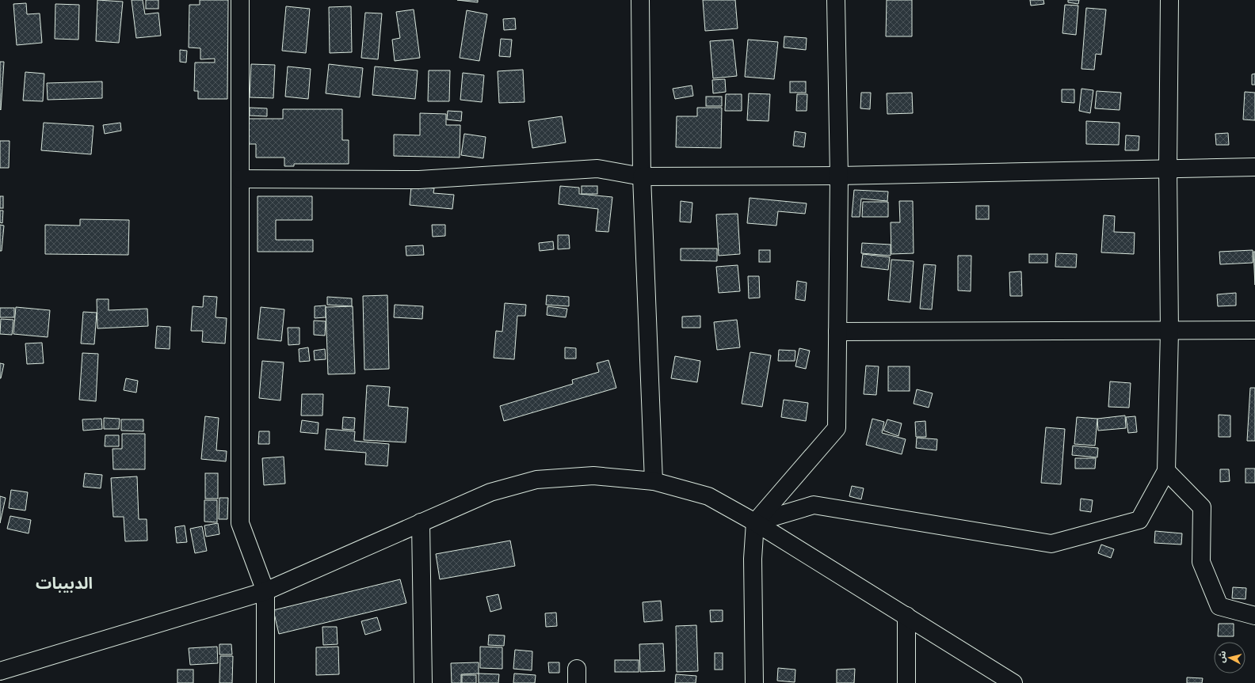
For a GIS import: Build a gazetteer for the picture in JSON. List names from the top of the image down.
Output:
{
  "districts": ["الدبيبات"],
  "north": "left"
}
